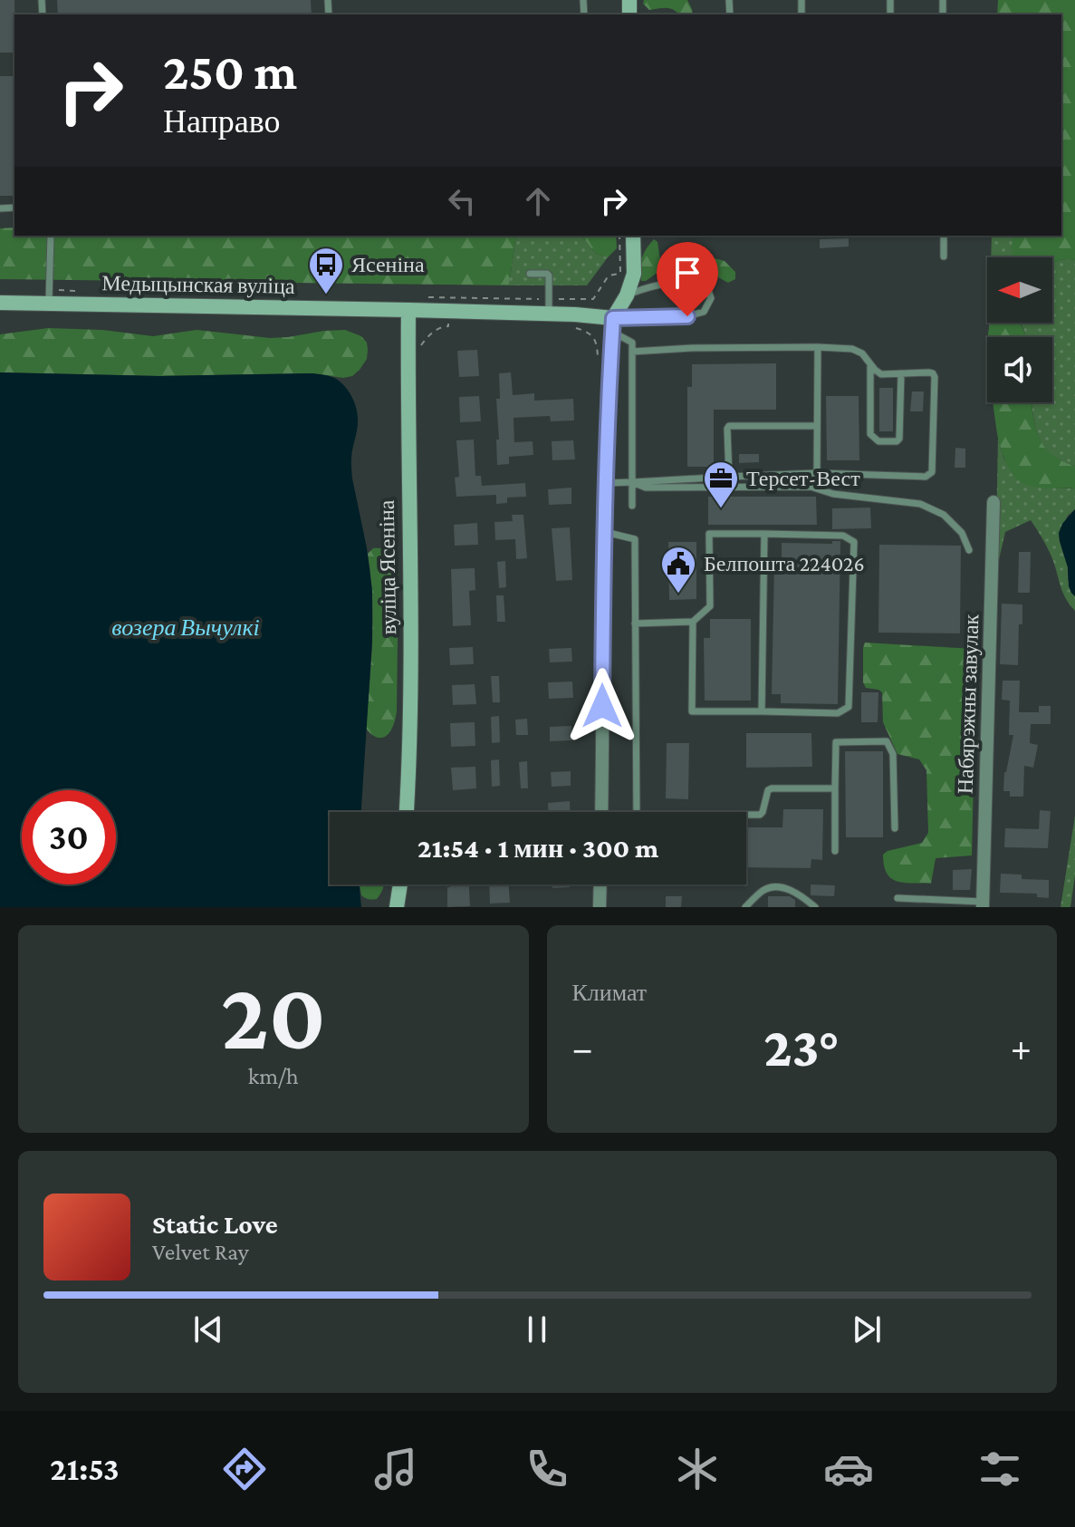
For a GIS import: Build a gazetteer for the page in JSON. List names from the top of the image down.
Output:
{
  "streets": {
    "street": ["Медыцынская вуліца", "вуліца Ясеніна", "Набярэжны завулак"]
  },
  "crossings": [
    ["Медыцынская вуліца", "вуліца Ясеніна"]
  ],
  "water": ["возера Вычулкі"],
  "places": {
    "bus stop": ["Ясеніна"],
    "office": ["Терсет-Вест"],
    "public building": ["Белпошта 224026"]
  },
  "north": "left",
  "page": {
    "turn": ["250 m", "Направо"],
    "limit": "30",
    "trip": "21:54 · 1 мин · 300 m",
    "tile": [
      ["20", "km/h"],
      "Климат"
    ],
    "heat": ["−", "23°", "+"],
    "song": ["Static Love", "Velvet Ray"],
    "tabs": "21:53"
  }
}
